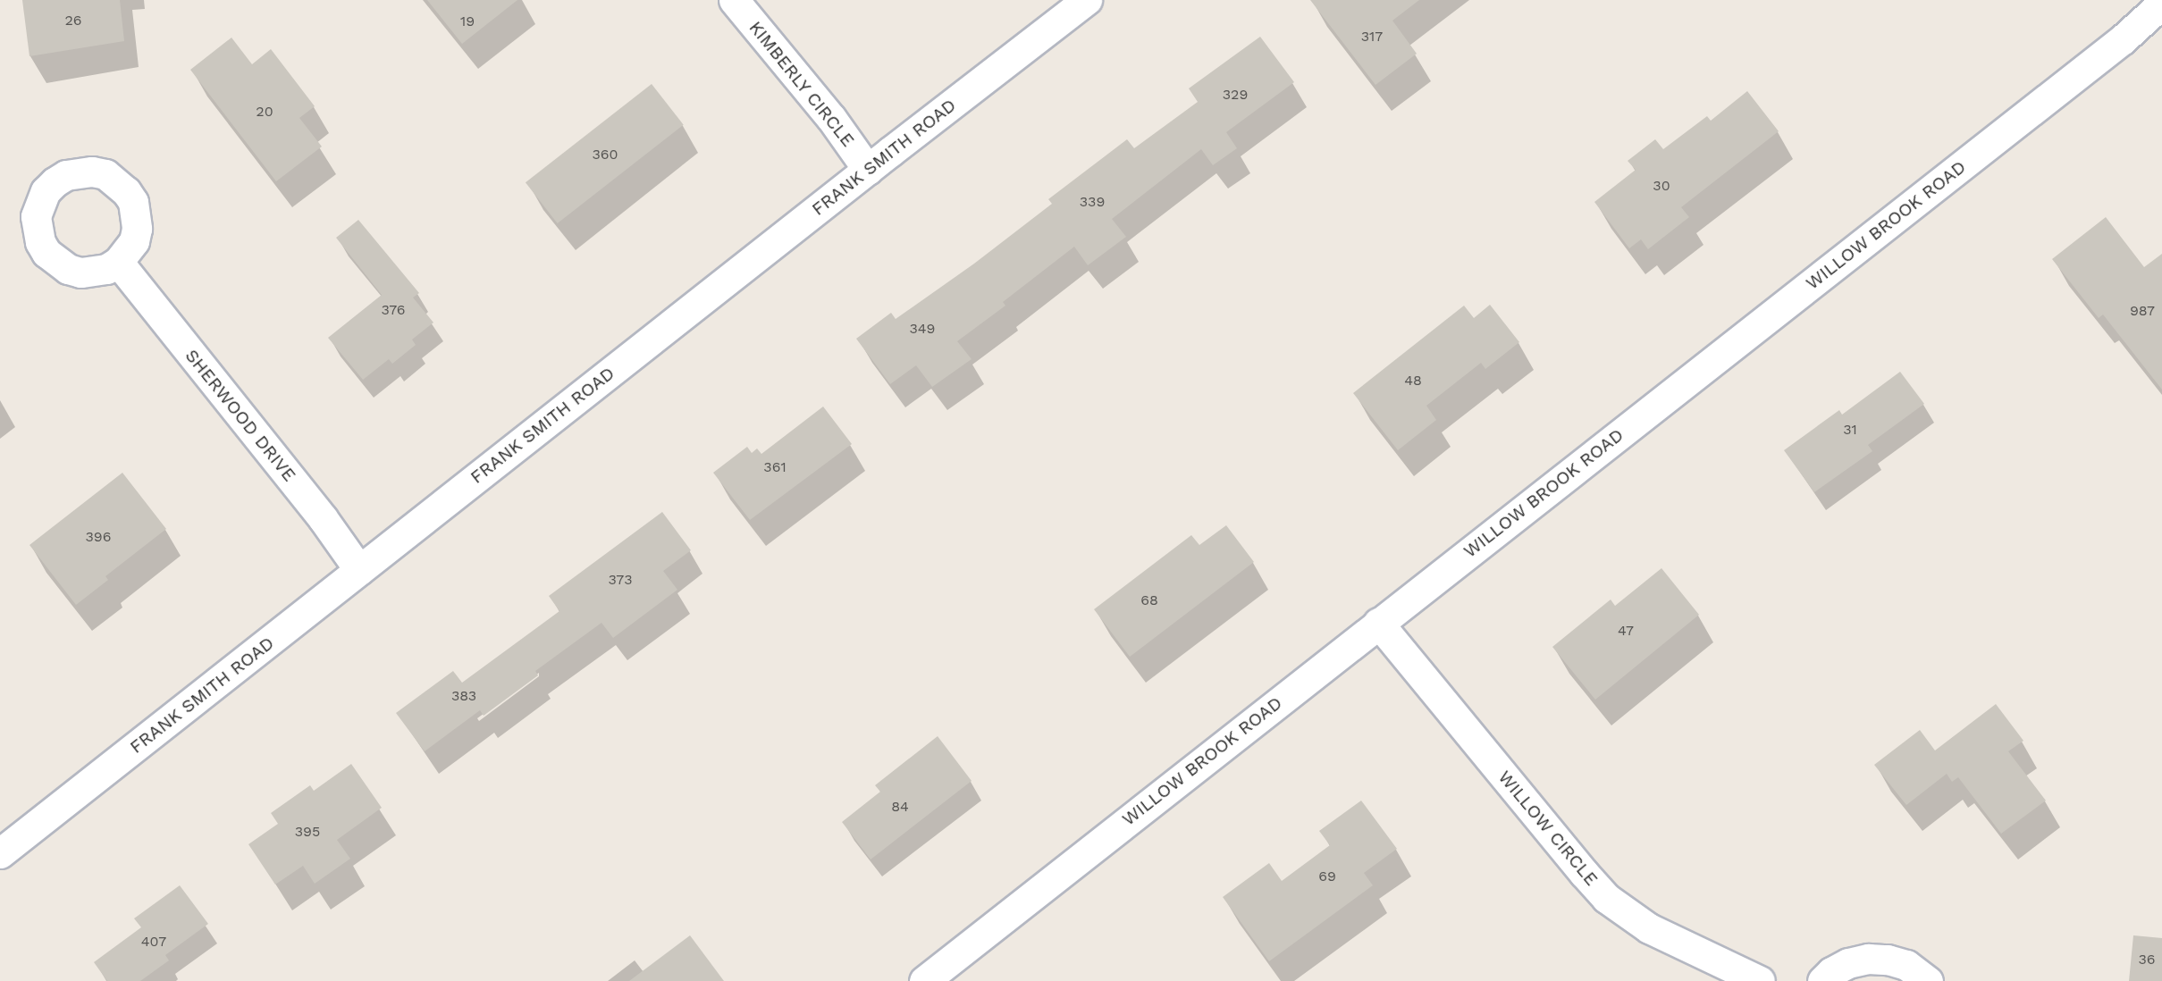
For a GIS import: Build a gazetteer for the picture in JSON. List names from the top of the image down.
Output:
{
  "streets": {
    "street": [
      "KIMBERLY CIRCLE",
      "FRANK SMITH ROAD",
      "WILLOW BROOK ROAD",
      "SHERWOOD DRIVE",
      "WILLOW CIRCLE"
    ]
  },
  "crossings": [
    ["KIMBERLY CIRCLE", "FRANK SMITH ROAD"],
    ["FRANK SMITH ROAD", "SHERWOOD DRIVE"],
    ["WILLOW BROOK ROAD", "WILLOW CIRCLE"]
  ],
  "house_numbers": [
    "26",
    "19",
    "317",
    "329",
    "20",
    "360",
    "30",
    "339",
    "376",
    "987",
    "349",
    "48",
    "31",
    "361",
    "396",
    "373",
    "68",
    "47",
    "383",
    "84",
    "395",
    "69",
    "407",
    "36"
  ]
}
